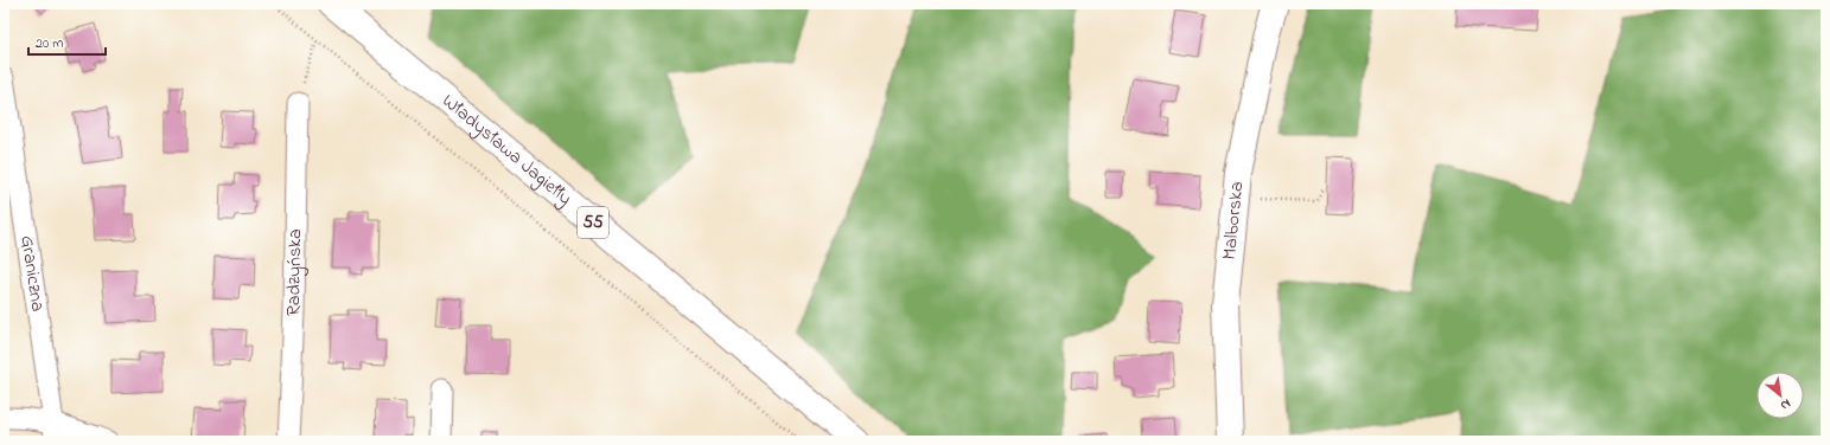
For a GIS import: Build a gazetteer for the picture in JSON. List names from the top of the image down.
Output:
{
  "streets": {
    "main road": ["Władysława Jagiełły", "Malborska", "55"],
    "street": ["Radzyńska", "Graniczna"]
  },
  "scale_bar": "20 m",
  "north": "bottom right"
}
